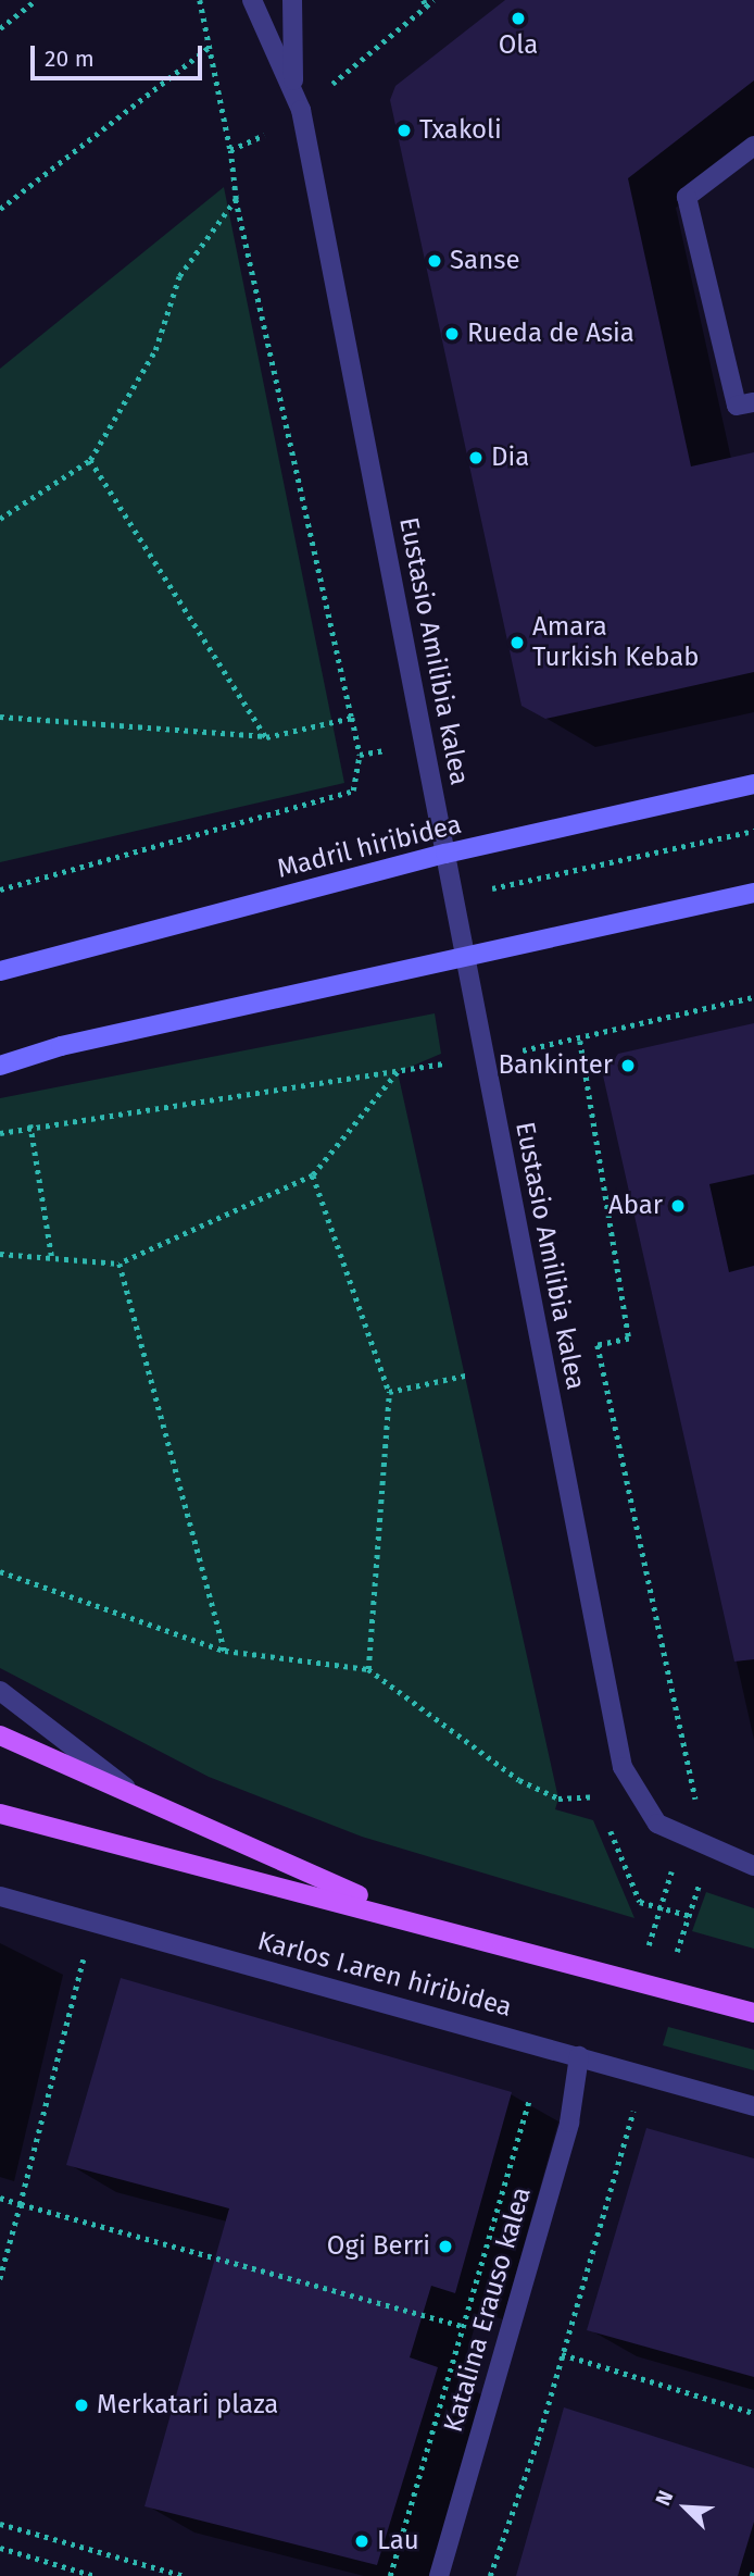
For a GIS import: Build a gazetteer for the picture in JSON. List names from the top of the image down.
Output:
{
  "streets": {
    "main road": ["Madril hiribidea"],
    "street": ["Eustasio Amilibia kalea", "Karlos I.aren hiribidea", "Katalina Erauso kalea"]
  },
  "crossings": [
    ["Eustasio Amilibia kalea", "Madril hiribidea"],
    ["Karlos I.aren hiribidea", "Katalina Erauso kalea"]
  ],
  "places": [
    "Ola",
    "Txakoli",
    "Sanse",
    "Rueda de Asia",
    "Dia",
    "Amara Turkish Kebab",
    "Bankinter",
    "Abar",
    "Ogi Berri",
    "Merkatari plaza",
    "Lau"
  ],
  "scale_bar": "20 m",
  "north": "top left"
}
